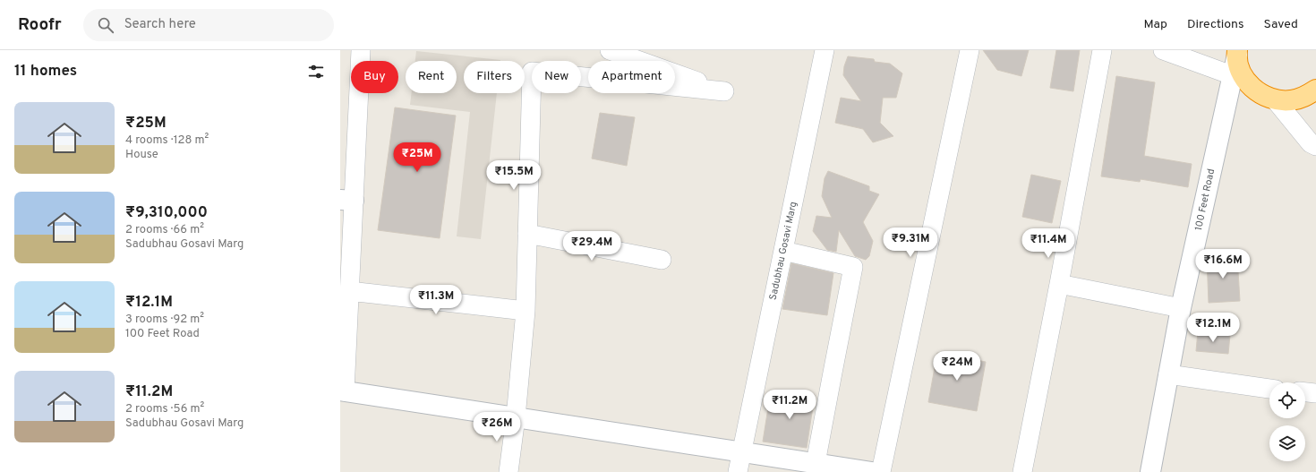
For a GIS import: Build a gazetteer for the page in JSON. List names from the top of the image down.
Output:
{
  "streets": {
    "street": ["100 Feet Road", "Sadubhau Gosavi Marg"]
  },
  "page": {
    "header": "Roofr",
    "search": "Search here",
    "nav": ["Map", "Directions", "Saved"],
    "heading": "11 homes",
    "chip": [
      "Buy",
      "Rent",
      "Filters",
      "New",
      "Apartment"
    ],
    "list": [
      {
        "name": "₹25M",
        "note": "4 rooms · 128 m² · House"
      },
      {
        "name": "₹9,310,000",
        "note": "2 rooms · 66 m² · Sadubhau Gosavi Marg"
      },
      {
        "name": "₹12.1M",
        "note": "3 rooms · 92 m² · 100 Feet Road"
      },
      {
        "name": "₹11.2M",
        "note": "2 rooms · 56 m² · Sadubhau Gosavi Marg"
      }
    ],
    "price": [
      "₹25M",
      "₹15.5M",
      "₹9.31M",
      "₹11.4M",
      "₹29.4M",
      "₹16.6M",
      "₹11.3M",
      "₹12.1M",
      "₹24M",
      "₹11.2M",
      "₹26M"
    ]
  }
}
